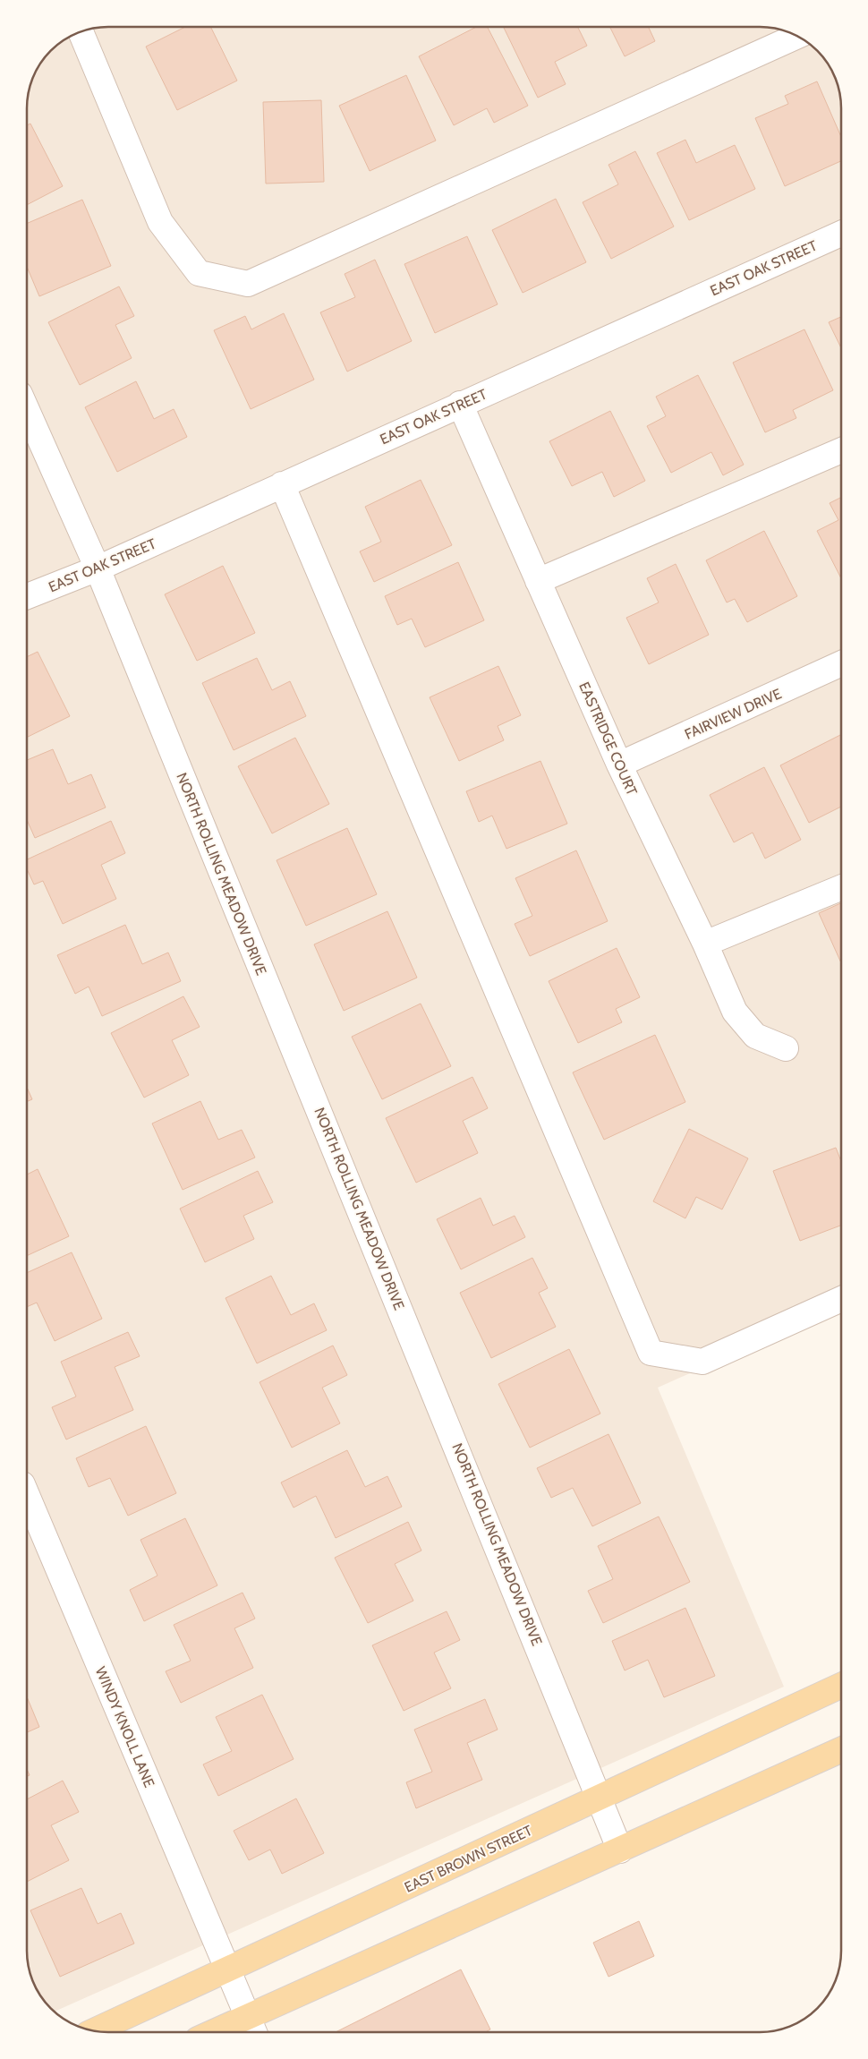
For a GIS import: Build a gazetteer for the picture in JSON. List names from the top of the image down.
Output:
{
  "streets": {
    "main road": ["EAST BROWN STREET"],
    "street": [
      "EAST OAK STREET",
      "FAIRVIEW DRIVE",
      "EASTRIDGE COURT",
      "NORTH ROLLING MEADOW DRIVE",
      "WINDY KNOLL LANE"
    ]
  },
  "crossings": [
    ["EAST OAK STREET", "EASTRIDGE COURT"],
    ["EAST OAK STREET", "NORTH ROLLING MEADOW DRIVE"],
    ["FAIRVIEW DRIVE", "EASTRIDGE COURT"],
    ["NORTH ROLLING MEADOW DRIVE", "EAST BROWN STREET"],
    ["WINDY KNOLL LANE", "EAST BROWN STREET"]
  ]
}
